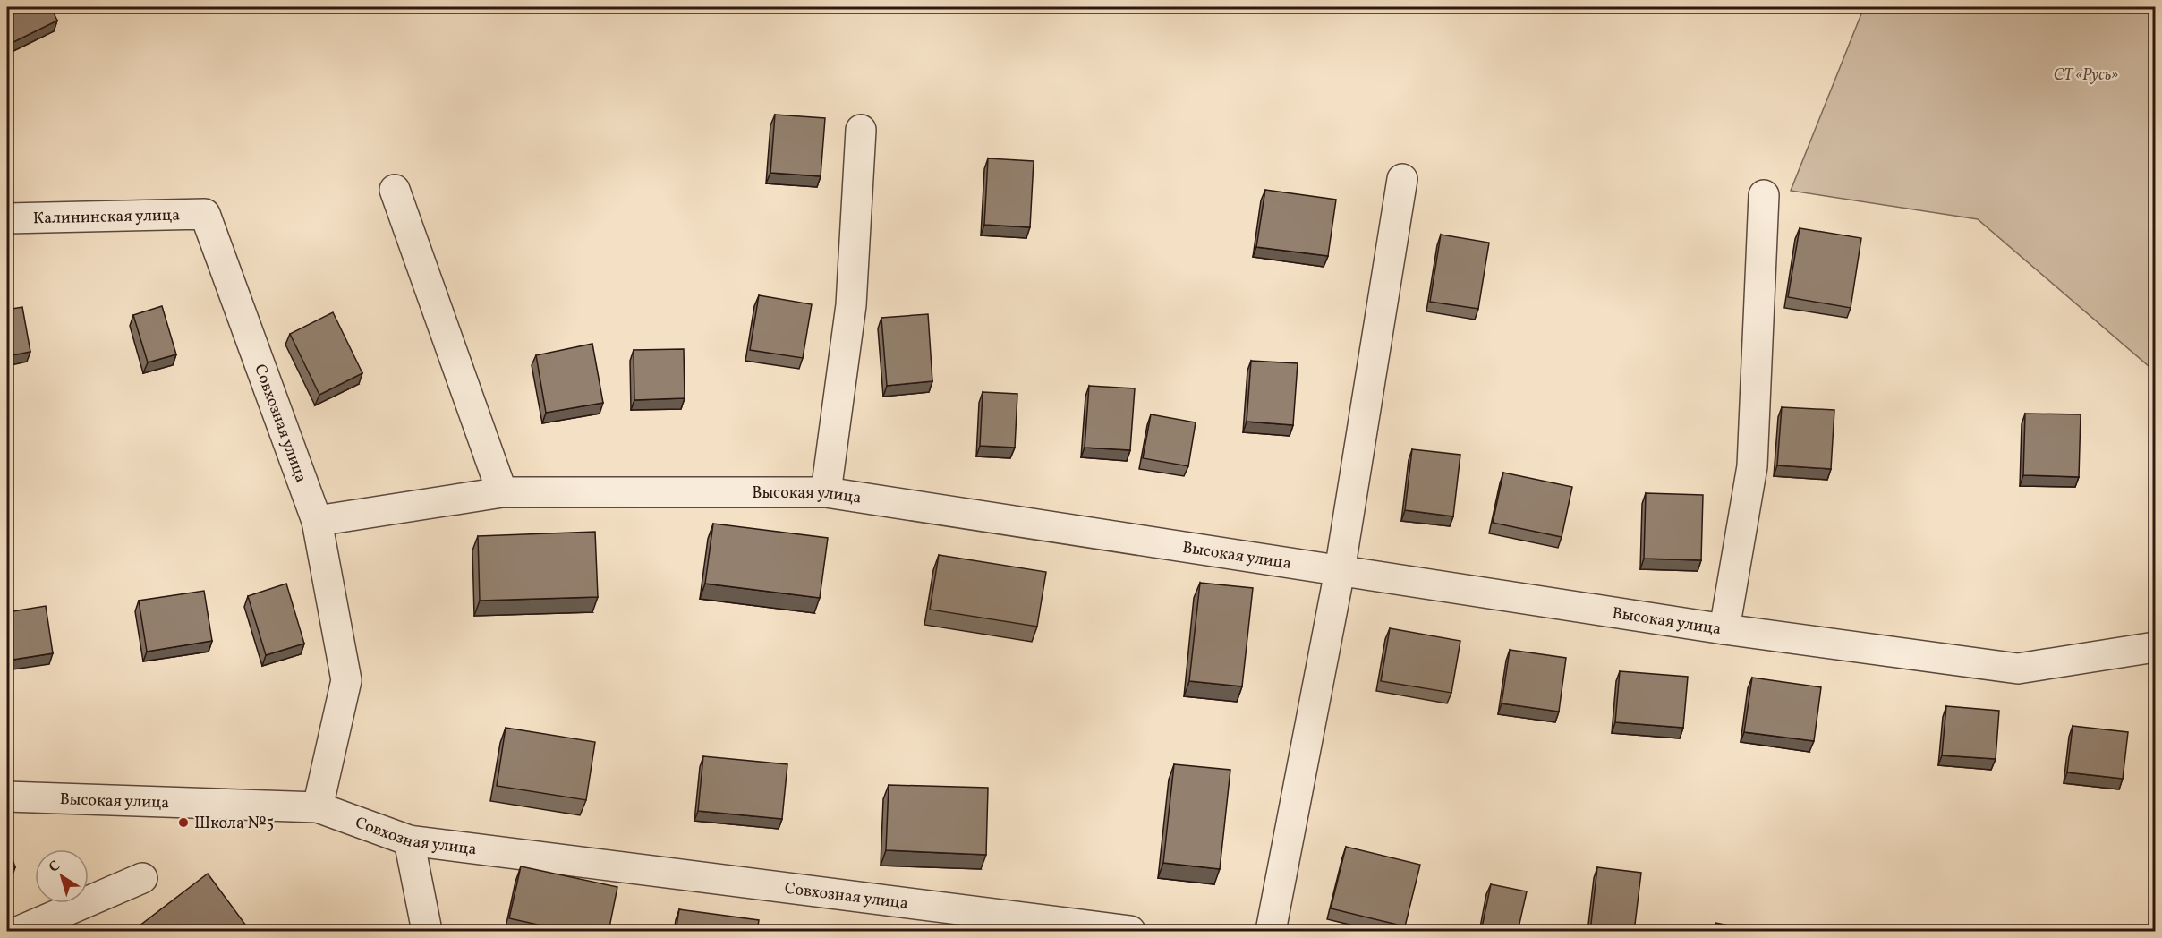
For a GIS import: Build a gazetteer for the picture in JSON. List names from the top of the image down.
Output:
{
  "streets": {
    "street": ["Калининская улица", "Совхозная улица", "Высокая улица"]
  },
  "crossings": [
    ["Калининская улица", "Совхозная улица"],
    ["Совхозная улица", "Высокая улица"]
  ],
  "parks": ["СТ «Русь»"],
  "places": ["Школа №5"],
  "north": "top left"
}
